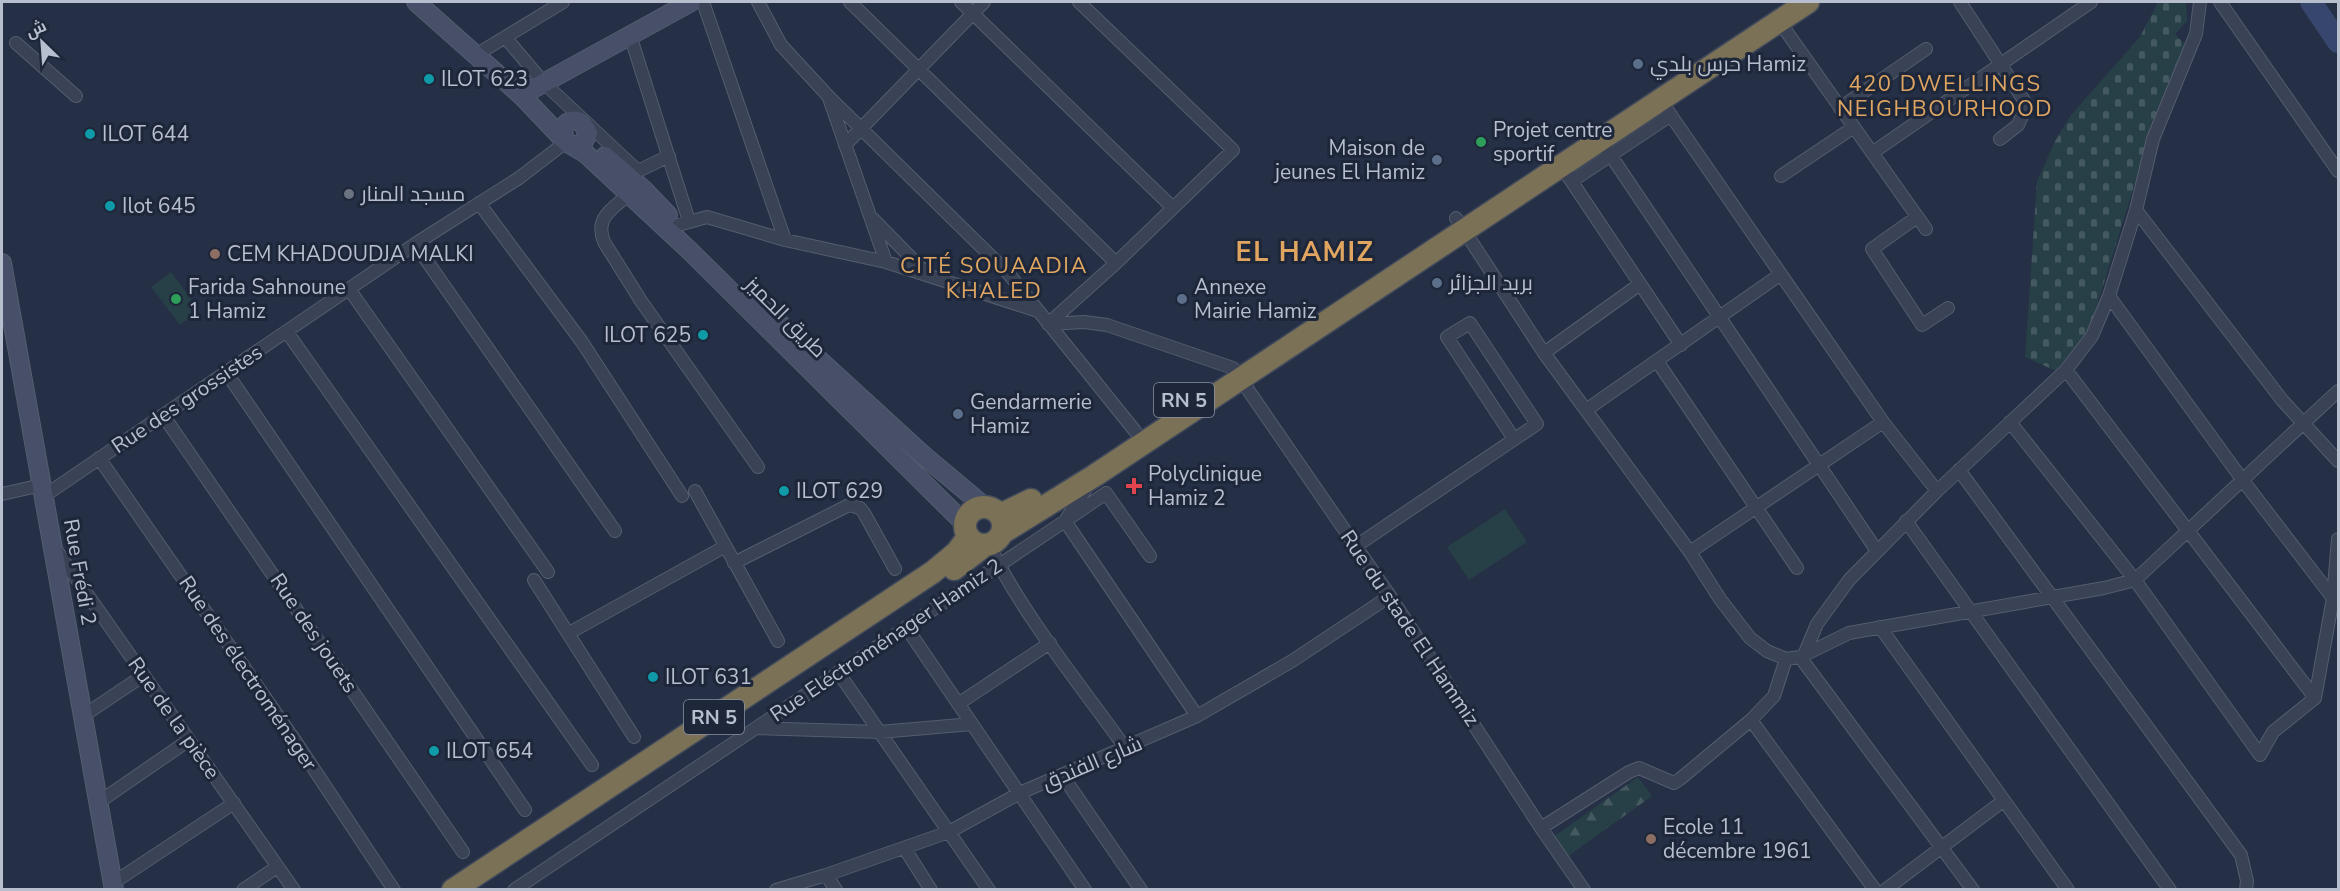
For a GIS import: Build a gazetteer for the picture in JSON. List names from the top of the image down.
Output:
{
  "streets": {
    "highway": ["RN 5"],
    "main road": ["طريق الحميز", "Rue Frédi 2"],
    "street": [
      "Rue des grossistes",
      "Rue du stade El Hammiz",
      "Rue des jouets",
      "Rue Eléctroménager Hamiz 2",
      "Rue des électroménager",
      "Rue de la pièce",
      "شارع الفندق"
    ]
  },
  "crossings": [
    ["طريق الحميز", "Rue des grossistes"],
    ["طريق الحميز", "RN 5"],
    ["طريق الحميز", "Rue Eléctroménager Hamiz 2"],
    ["Rue des grossistes", "Rue Frédi 2"],
    ["Rue des grossistes", "Rue des jouets"],
    ["Rue des grossistes", "Rue des électroménager"],
    ["RN 5", "Rue du stade El Hammiz"],
    ["RN 5", "Rue Eléctroménager Hamiz 2"],
    ["Rue Frédi 2", "Rue de la pièce"],
    ["Rue du stade El Hammiz", "شارع الفندق"]
  ],
  "districts": ["420 DWELLINGS NEIGHBOURHOOD", "EL HAMIZ", "CITÉ SOUAADIA KHALED"],
  "places": {
    "other": [
      "حرس بلدي Hamiz",
      "ILOT 623",
      "ILOT 644",
      "Projet centre sportif",
      "Maison de jeunes El Hamiz",
      "مسجد المنار",
      "Ilot 645",
      "CEM KHADOUDJA MALKI",
      "بريد الجزائر",
      "Farida Sahnoune 1 Hamiz",
      "Annexe Mairie Hamiz",
      "ILOT 625",
      "Gendarmerie Hamiz",
      "ILOT 629",
      "ILOT 631",
      "ILOT 654",
      "Ecole 11 décembre 1961"
    ],
    "health": ["Polyclinique Hamiz 2"]
  },
  "north": "top left"
}
